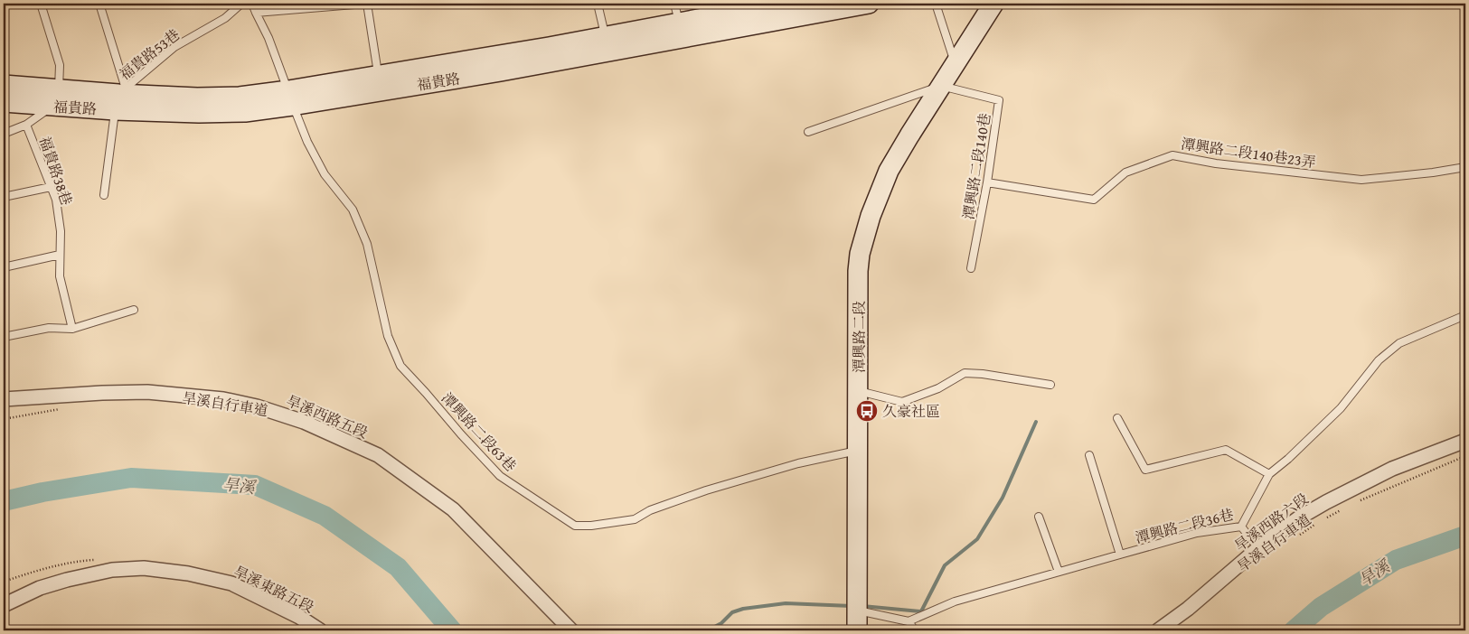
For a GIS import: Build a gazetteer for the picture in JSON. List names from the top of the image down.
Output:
{
  "streets": {
    "street": [
      "福貴路",
      "潭興路二段",
      "旱溪西路五段",
      "旱溪西路六段",
      "旱溪東路五段"
    ],
    "lane": [
      "福貴路53巷",
      "潭興路二段140巷23弄",
      "潭興路二段140巷",
      "福貴路38巷",
      "潭興路二段63巷",
      "潭興路二段36巷"
    ],
    "path": ["旱溪自行車道"]
  },
  "crossings": [
    ["福貴路53巷", "福貴路"],
    ["福貴路", "福貴路38巷"],
    ["福貴路", "潭興路二段63巷"],
    ["潭興路二段140巷23弄", "潭興路二段140巷"],
    ["潭興路二段140巷", "潭興路二段"],
    ["潭興路二段", "潭興路二段63巷"]
  ],
  "water": ["旱溪"],
  "places": {
    "bus stop": ["久豪社區"]
  }
}
